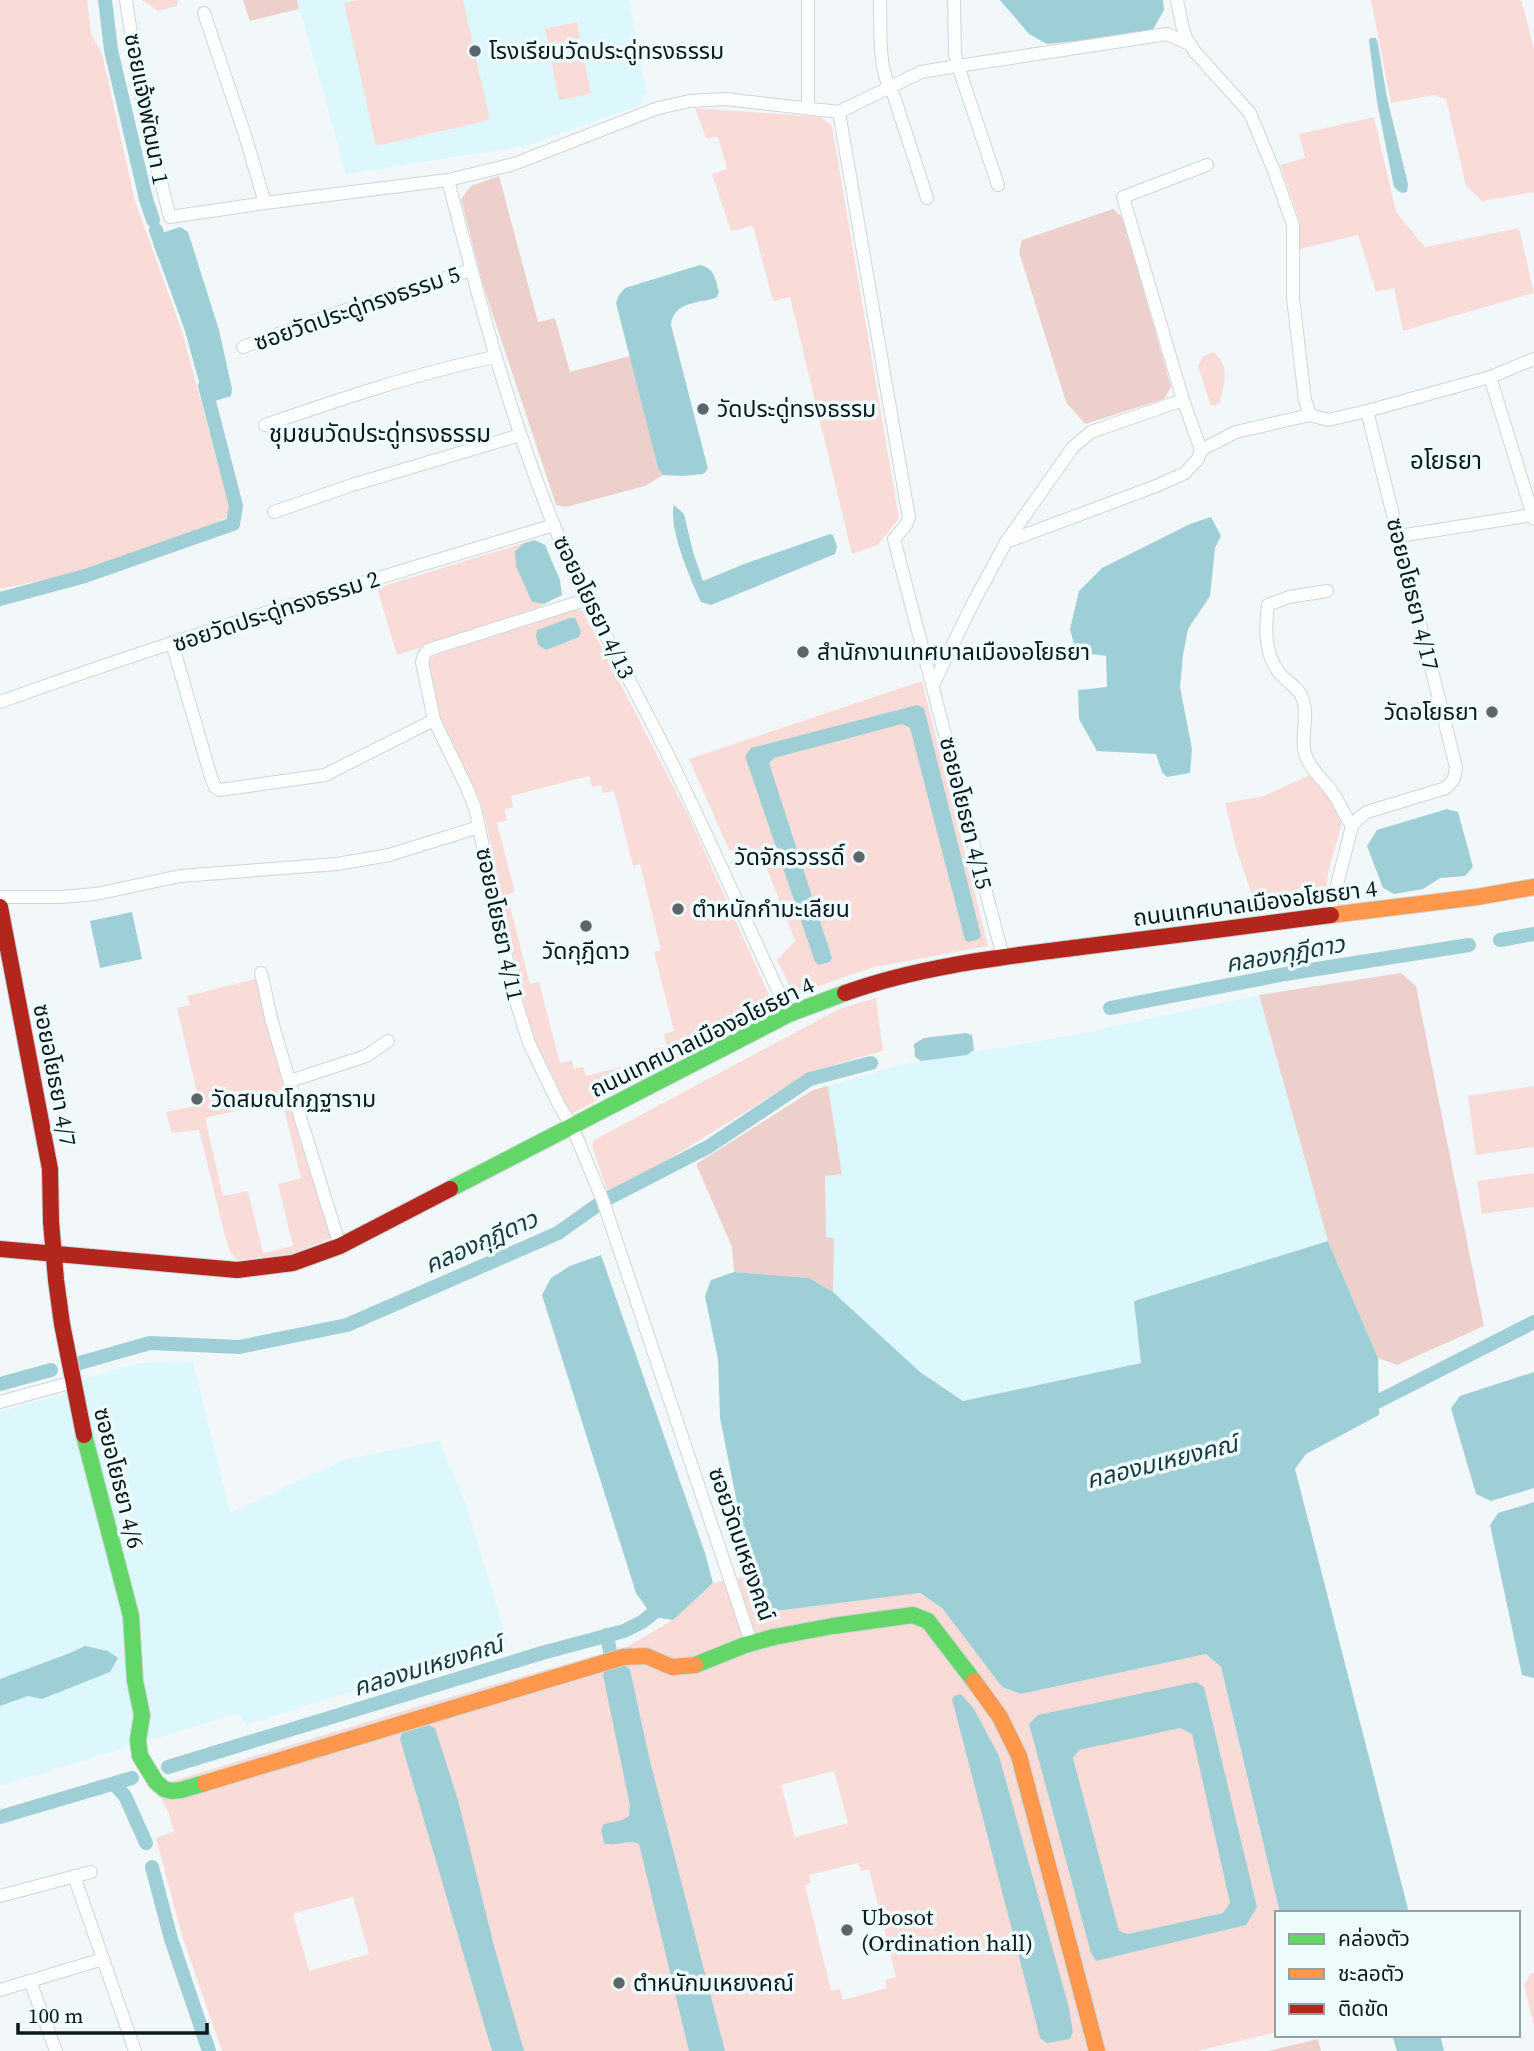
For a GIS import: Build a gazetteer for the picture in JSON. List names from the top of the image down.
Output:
{
  "streets": {
    "street": [
      "ซอยแจ้งพัฒนา 1",
      "ซอยวัดประดู่ทรงธรรม 5",
      "ซอยอโยธยา 4/17",
      "ซอยอโยธยา 4/13",
      "ซอยวัดประดู่ทรงธรรม 2",
      "ซอยอโยธยา 4/15",
      "ถนนเทศบาลเมืองอโยธยา 4",
      "ซอยอโยธยา 4/11",
      "ซอยอโยธยา 4/7",
      "ซอยอโยธยา 4/6",
      "ซอยวัดมเหยงคณ์"
    ]
  },
  "crossings": [
    ["ซอยวัดประดู่ทรงธรรม 5", "ซอยอโยธยา 4/13"],
    ["ซอยอโยธยา 4/13", "ซอยวัดประดู่ทรงธรรม 2"],
    ["ซอยอโยธยา 4/13", "ถนนเทศบาลเมืองอโยธยา 4"],
    ["ซอยอโยธยา 4/13", "ซอยอโยธยา 4/11"],
    ["ซอยอโยธยา 4/15", "ถนนเทศบาลเมืองอโยธยา 4"],
    ["ถนนเทศบาลเมืองอโยธยา 4", "ซอยอโยธยา 4/11"],
    ["ถนนเทศบาลเมืองอโยธยา 4", "ซอยอโยธยา 4/7"],
    ["ถนนเทศบาลเมืองอโยธยา 4", "ซอยอโยธยา 4/6"],
    ["ถนนเทศบาลเมืองอโยธยา 4", "ซอยวัดมเหยงคณ์"],
    ["ซอยอโยธยา 4/11", "ซอยวัดมเหยงคณ์"],
    ["ซอยอโยธยา 4/7", "ซอยอโยธยา 4/6"],
    ["ซอยอโยธยา 4/6", "ซอยวัดมเหยงคณ์"]
  ],
  "districts": ["ชุมชนวัดประดู่ทรงธรรม", "อโยธยา"],
  "water": ["คลองกุฎีดาว", "คลองมเหยงคณ์"],
  "places": [
    "โรงเรียนวัดประดู่ทรงธรรม",
    "วัดประดู่ทรงธรรม",
    "สำนักงานเทศบาลเมืองอโยธยา",
    "วัดอโยธยา",
    "วัดจักรวรรดิ์",
    "ตำหนักกำมะเลียน",
    "วัดกุฎีดาว",
    "วัดสมณโกฏฐาราม",
    "Ubosot (Ordination hall)",
    "ตำหนักมเหยงคณ์"
  ],
  "legend": ["คล่องตัว", "ชะลอตัว", "ติดขัด"],
  "scale_bar": "100 m"
}
